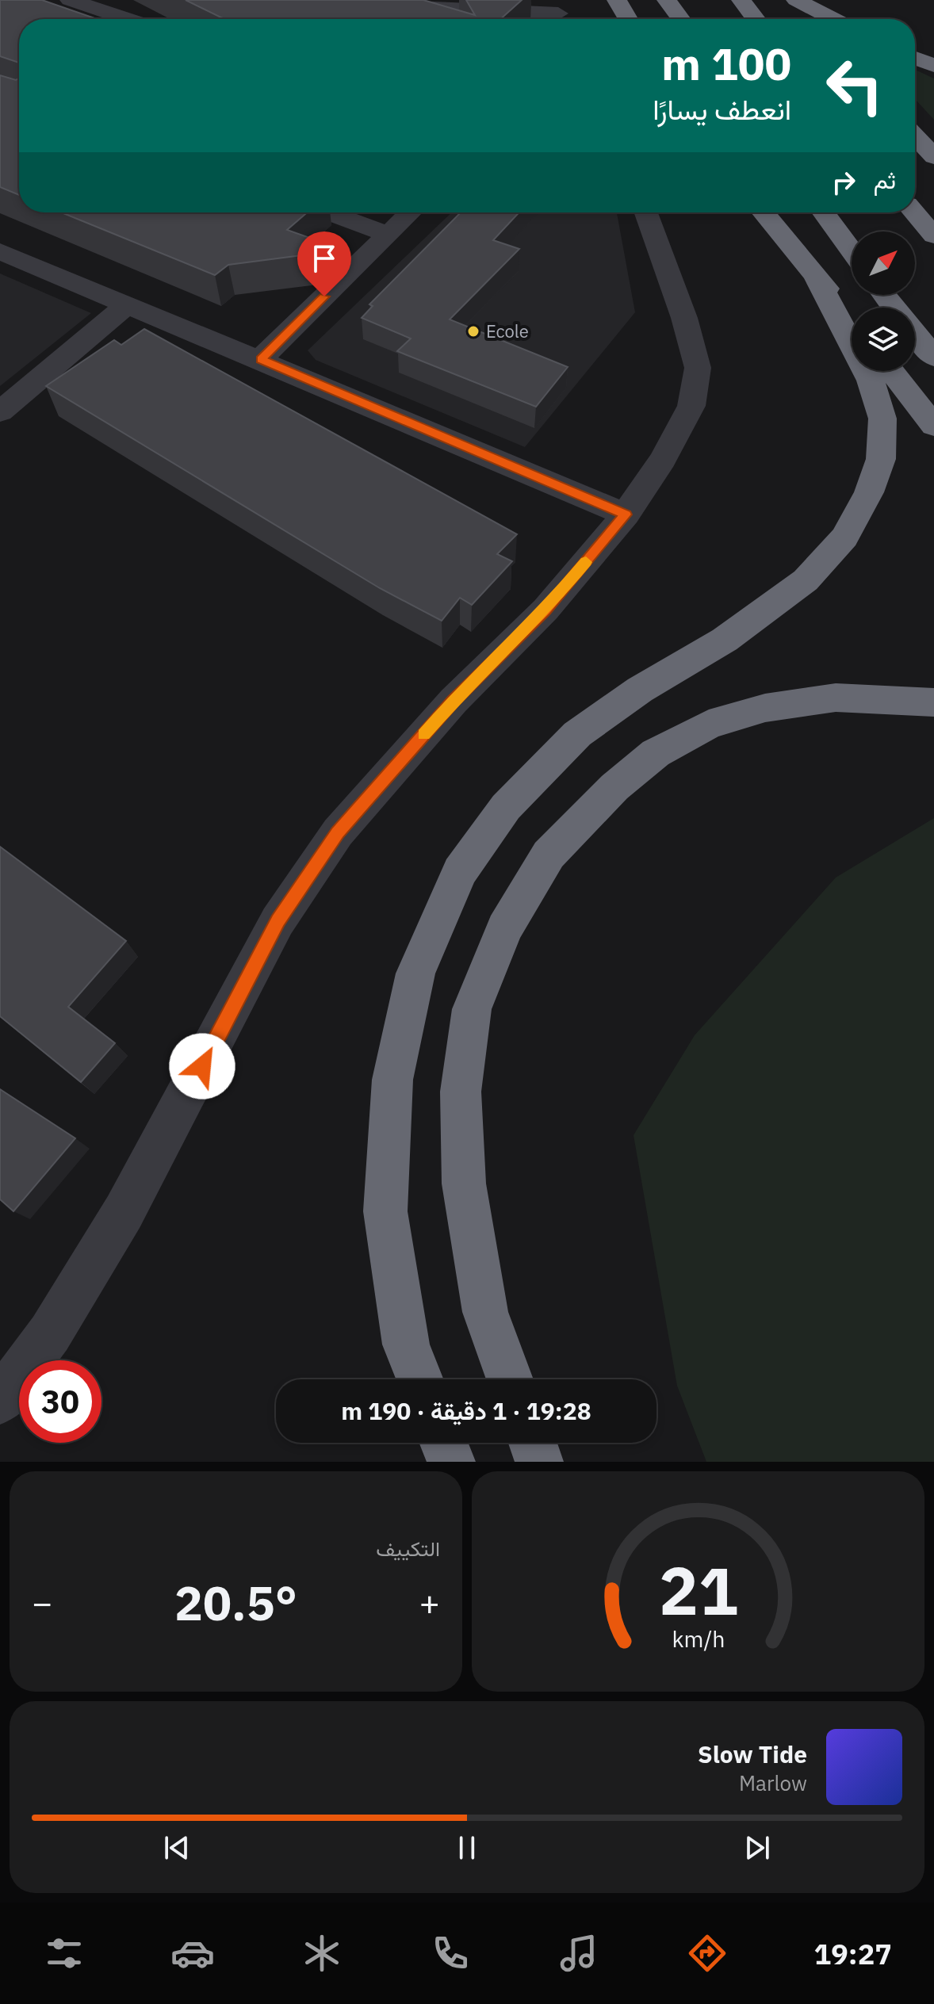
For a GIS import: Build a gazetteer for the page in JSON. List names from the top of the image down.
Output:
{
  "places": ["Ecole"],
  "north": "top right",
  "page": {
    "turn": ["100 m", "انعطف يسارًا"],
    "then": "ثم",
    "limit": "30",
    "trip": "19:28 · 1 دقيقة · 190 m",
    "tile": "التكييف",
    "heat": ["−", "20.5°", "+"],
    "song": ["Slow Tide", "Marlow"],
    "tabs": "19:27",
    "gauge": ["21", "km/h"]
  }
}
